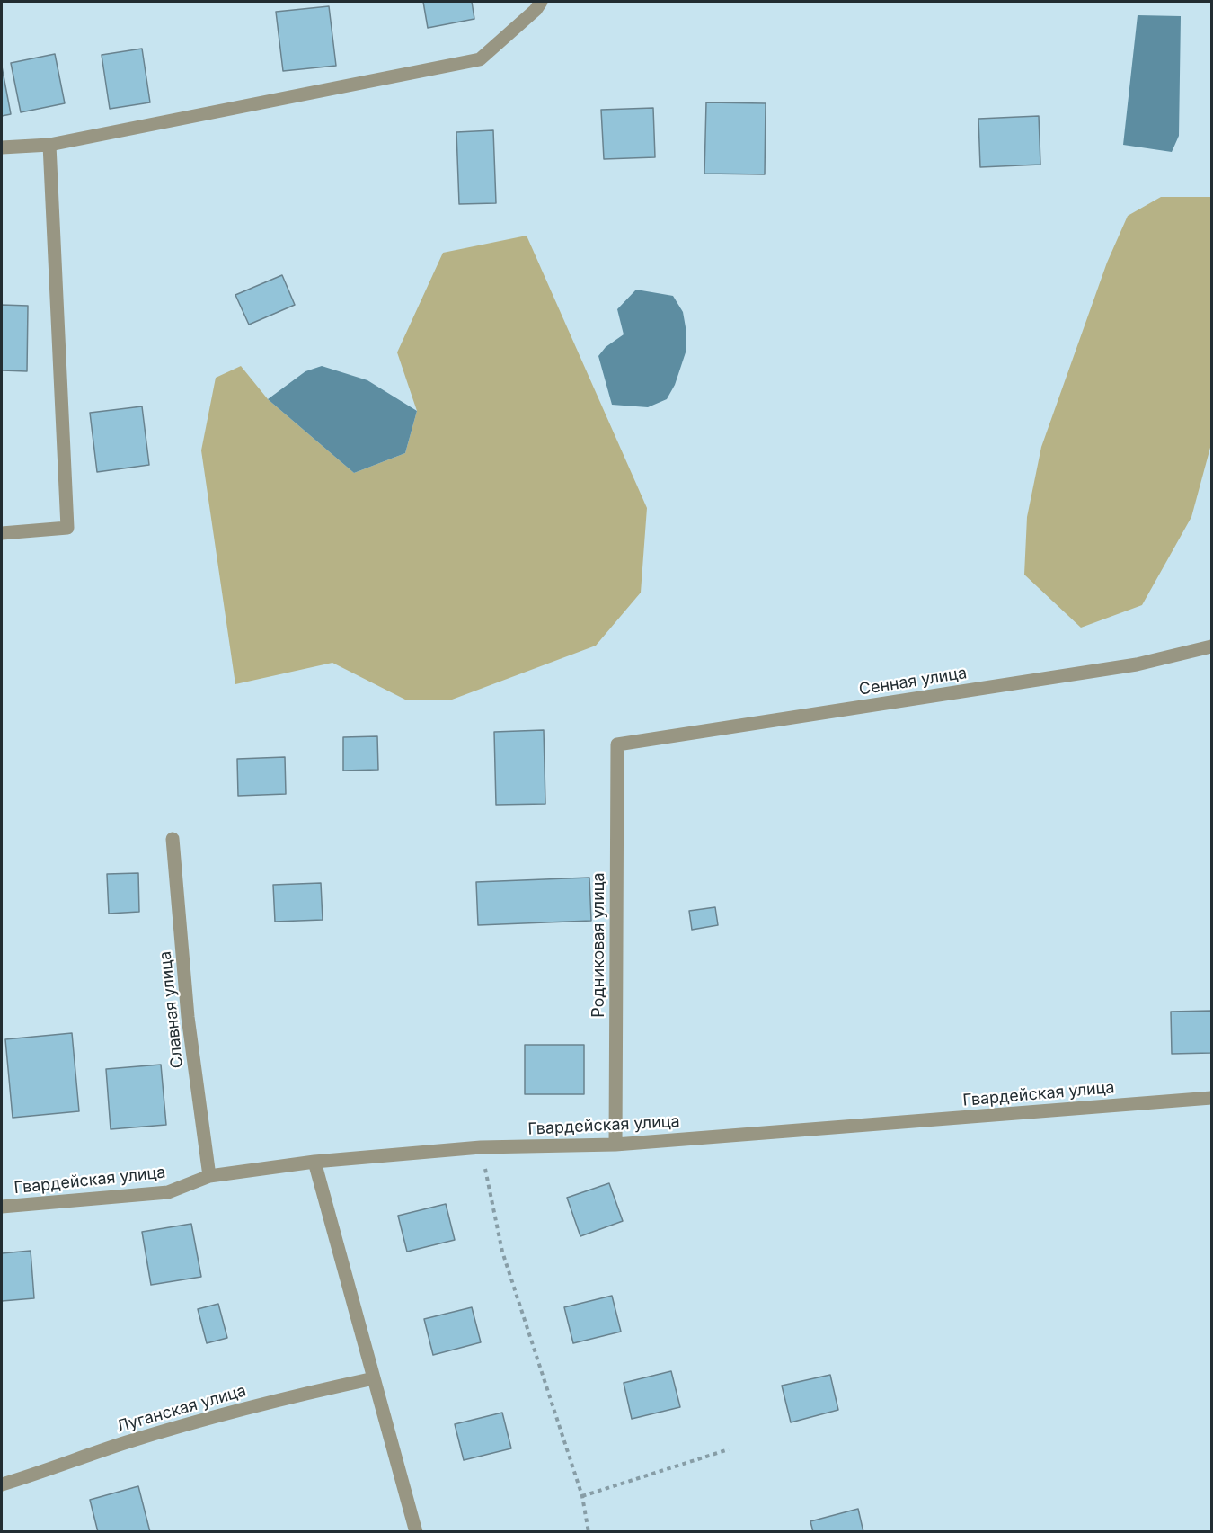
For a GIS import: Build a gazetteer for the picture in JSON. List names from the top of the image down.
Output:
{
  "streets": {
    "street": [
      "Сенная улица",
      "Родниковая улица",
      "Славная улица",
      "Гвардейская улица",
      "Луганская улица"
    ]
  },
  "crossings": [
    ["Сенная улица", "Родниковая улица"],
    ["Родниковая улица", "Гвардейская улица"],
    ["Славная улица", "Гвардейская улица"]
  ]
}
